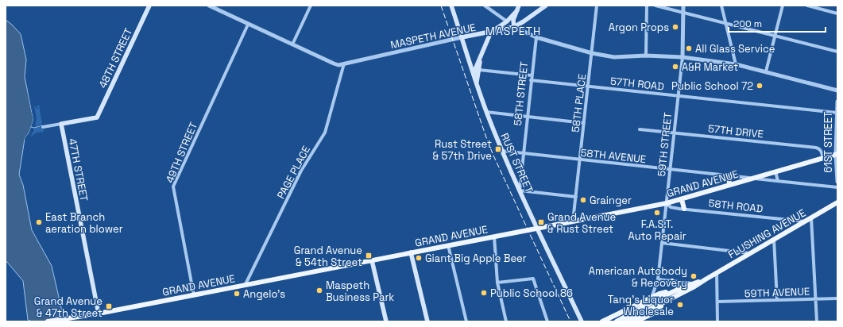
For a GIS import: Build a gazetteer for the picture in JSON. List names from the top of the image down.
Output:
{
  "streets": {
    "main road": [
      "MASPETH AVENUE",
      "48TH STREET",
      "RUST STREET",
      "47TH STREET",
      "GRAND AVENUE",
      "FLUSHING AVENUE"
    ],
    "street": [
      "57TH ROAD",
      "58TH STREET",
      "58TH PLACE",
      "57TH DRIVE",
      "61ST STREET",
      "59TH STREET",
      "49TH STREET",
      "58TH AVENUE",
      "PAGE PLACE",
      "58TH ROAD",
      "59TH AVENUE"
    ]
  },
  "crossings": [
    ["MASPETH AVENUE", "49TH STREET"],
    ["MASPETH AVENUE", "RUST STREET"],
    ["MASPETH AVENUE", "PAGE PLACE"],
    ["48TH STREET", "47TH STREET"],
    ["57TH ROAD", "58TH STREET"],
    ["57TH ROAD", "58TH PLACE"],
    ["57TH ROAD", "61ST STREET"],
    ["57TH ROAD", "59TH STREET"],
    ["58TH STREET", "58TH AVENUE"],
    ["58TH STREET", "RUST STREET"],
    ["58TH PLACE", "58TH AVENUE"],
    ["58TH PLACE", "GRAND AVENUE"],
    ["57TH DRIVE", "59TH STREET"],
    ["57TH DRIVE", "GRAND AVENUE"],
    ["61ST STREET", "GRAND AVENUE"],
    ["59TH STREET", "58TH AVENUE"],
    ["59TH STREET", "GRAND AVENUE"],
    ["59TH STREET", "58TH ROAD"],
    ["59TH STREET", "FLUSHING AVENUE"],
    ["49TH STREET", "GRAND AVENUE"],
    ["58TH AVENUE", "RUST STREET"],
    ["58TH AVENUE", "GRAND AVENUE"],
    ["RUST STREET", "GRAND AVENUE"],
    ["47TH STREET", "GRAND AVENUE"],
    ["PAGE PLACE", "GRAND AVENUE"],
    ["GRAND AVENUE", "58TH ROAD"],
    ["58TH ROAD", "FLUSHING AVENUE"]
  ],
  "districts": ["MASPETH"],
  "places": {
    "other": [
      "Argon Props",
      "All Glass Service",
      "A&R Market",
      "Public School 72",
      "Grainger",
      "F.A.S.T. Auto Repair",
      "East Branch aeration blower",
      "Giant Big Apple Beer",
      "American Autobody & Recovery",
      "Maspeth Business Park",
      "Public School 86",
      "Angelo's",
      "Tang's Liquor Wholesale"
    ],
    "transit": [
      "Rust Street & 57th Drive",
      "Grand Avenue & Rust Street",
      "Grand Avenue & 54th Street",
      "Grand Avenue & 47th Street"
    ]
  },
  "scale_bar": "200 m"
}
